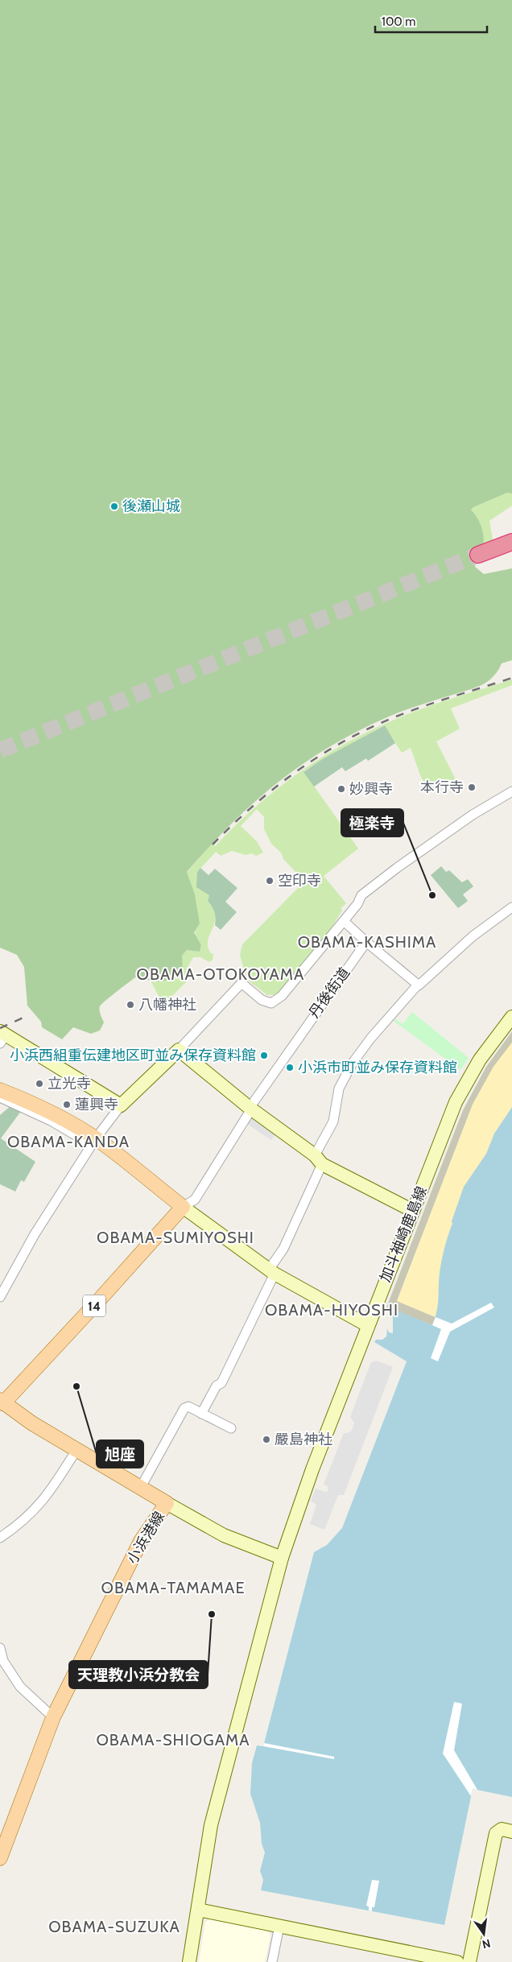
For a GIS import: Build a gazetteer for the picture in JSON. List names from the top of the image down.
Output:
{
  "streets": {
    "main road": ["14", "小浜港線"],
    "street": ["丹後街道", "加斗袖崎鹿島線"]
  },
  "crossings": [
    ["丹後街道", "14"],
    ["14", "小浜港線"]
  ],
  "districts": [
    "OBAMA-KASHIMA",
    "OBAMA-OTOKOYAMA",
    "OBAMA-KANDA",
    "OBAMA-SUMIYOSHI",
    "OBAMA-HIYOSHI",
    "OBAMA-TAMAMAE",
    "OBAMA-SHIOGAMA",
    "OBAMA-SUZUKA"
  ],
  "places": [
    "後瀬山城",
    "本行寺",
    "妙興寺",
    "空印寺",
    "極楽寺",
    "八幡神社",
    "小浜西組重伝建地区町並み保存資料館",
    "小浜市町並み保存資料館",
    "立光寺",
    "蓮興寺",
    "旭座",
    "嚴島神社",
    "天理教小浜分教会"
  ],
  "scale_bar": "100 m",
  "north": "bottom"
}
